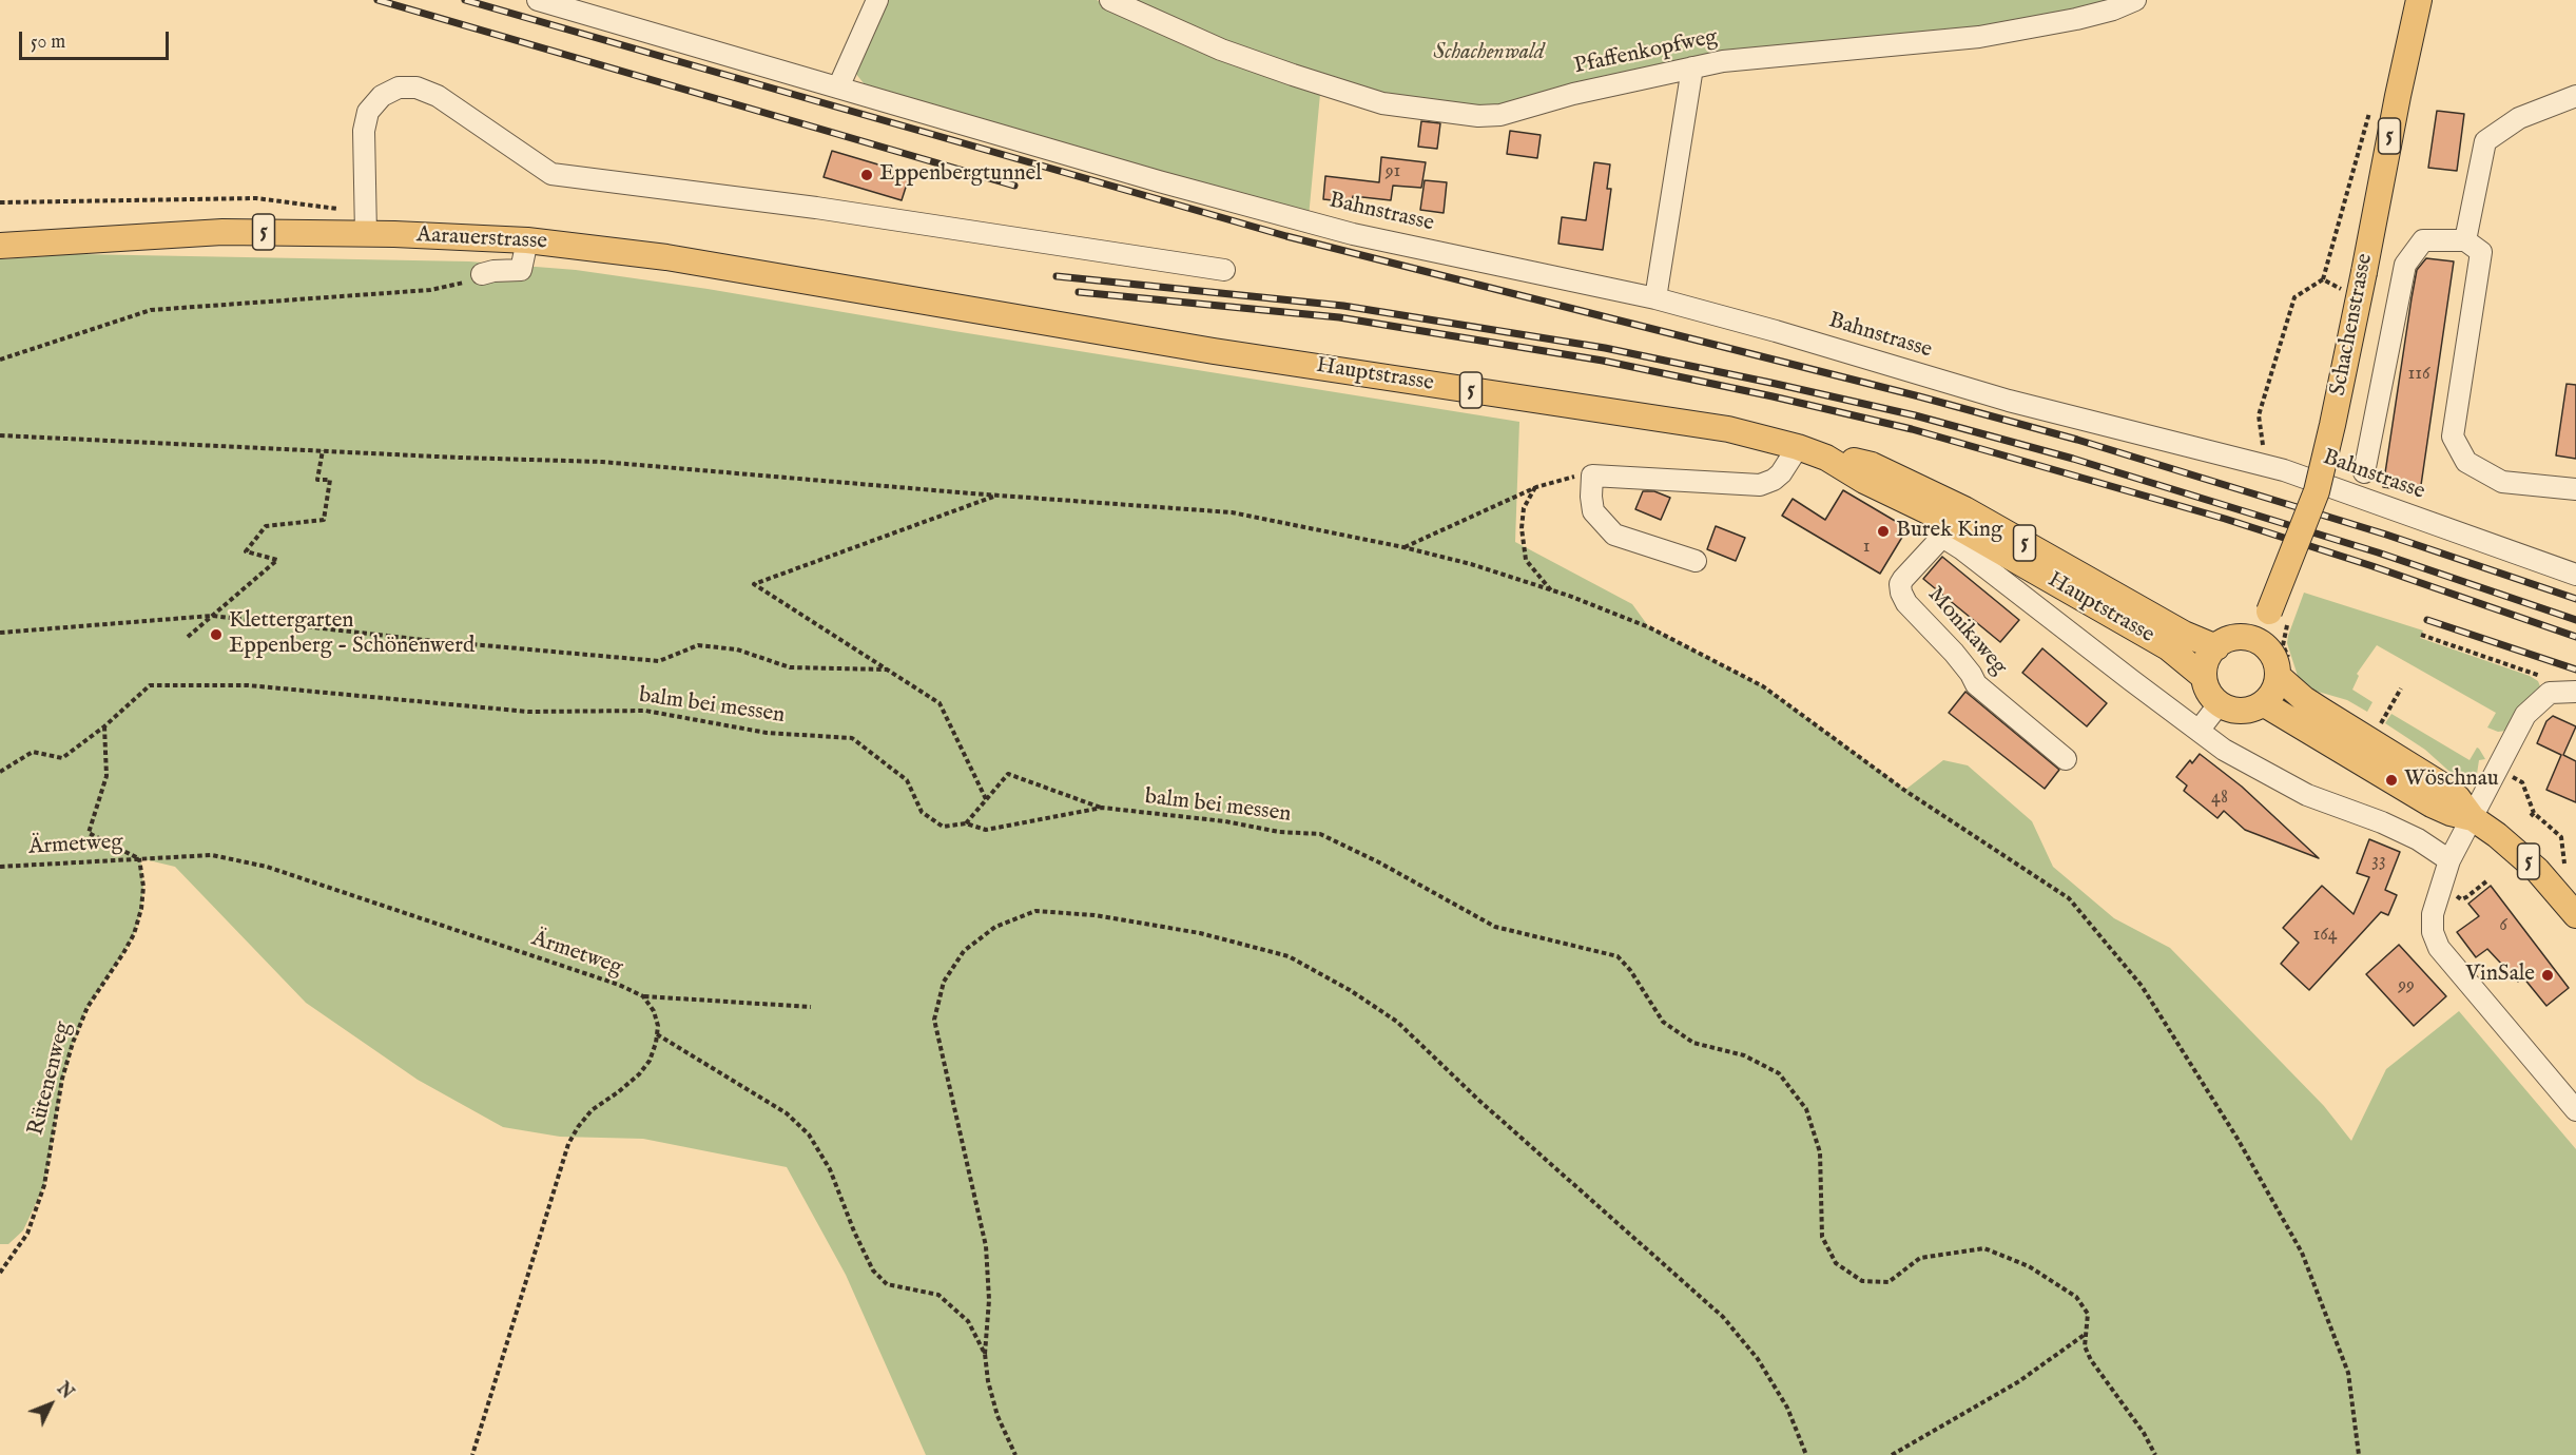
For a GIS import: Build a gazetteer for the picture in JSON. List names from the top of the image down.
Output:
{
  "streets": {
    "main road": [
      "5",
      "Aarauerstrasse",
      "Schachenstrasse",
      "Hauptstrasse"
    ],
    "street": ["Pfaffenkopfweg", "Bahnstrasse", "Monikaweg"],
    "path": ["balm bei messen", "Ärmetweg", "Rütenenweg"]
  },
  "crossings": [
    ["5", "Schachenstrasse"],
    ["5", "Hauptstrasse"],
    ["Aarauerstrasse", "Hauptstrasse"],
    ["Schachenstrasse", "Hauptstrasse"],
    ["Hauptstrasse", "Monikaweg"],
    ["Ärmetweg", "Rütenenweg"]
  ],
  "parks": ["Schachenwald"],
  "places": [
    "Eppenbergtunnel",
    "Burek King",
    "Klettergarten Eppenberg - Schönenwerd",
    "Wöschnau",
    "VinSale"
  ],
  "house_numbers": [
    "91",
    "116",
    "1",
    "48",
    "33",
    "6",
    "164",
    "99"
  ],
  "scale_bar": "50 m",
  "north": "top right"
}
